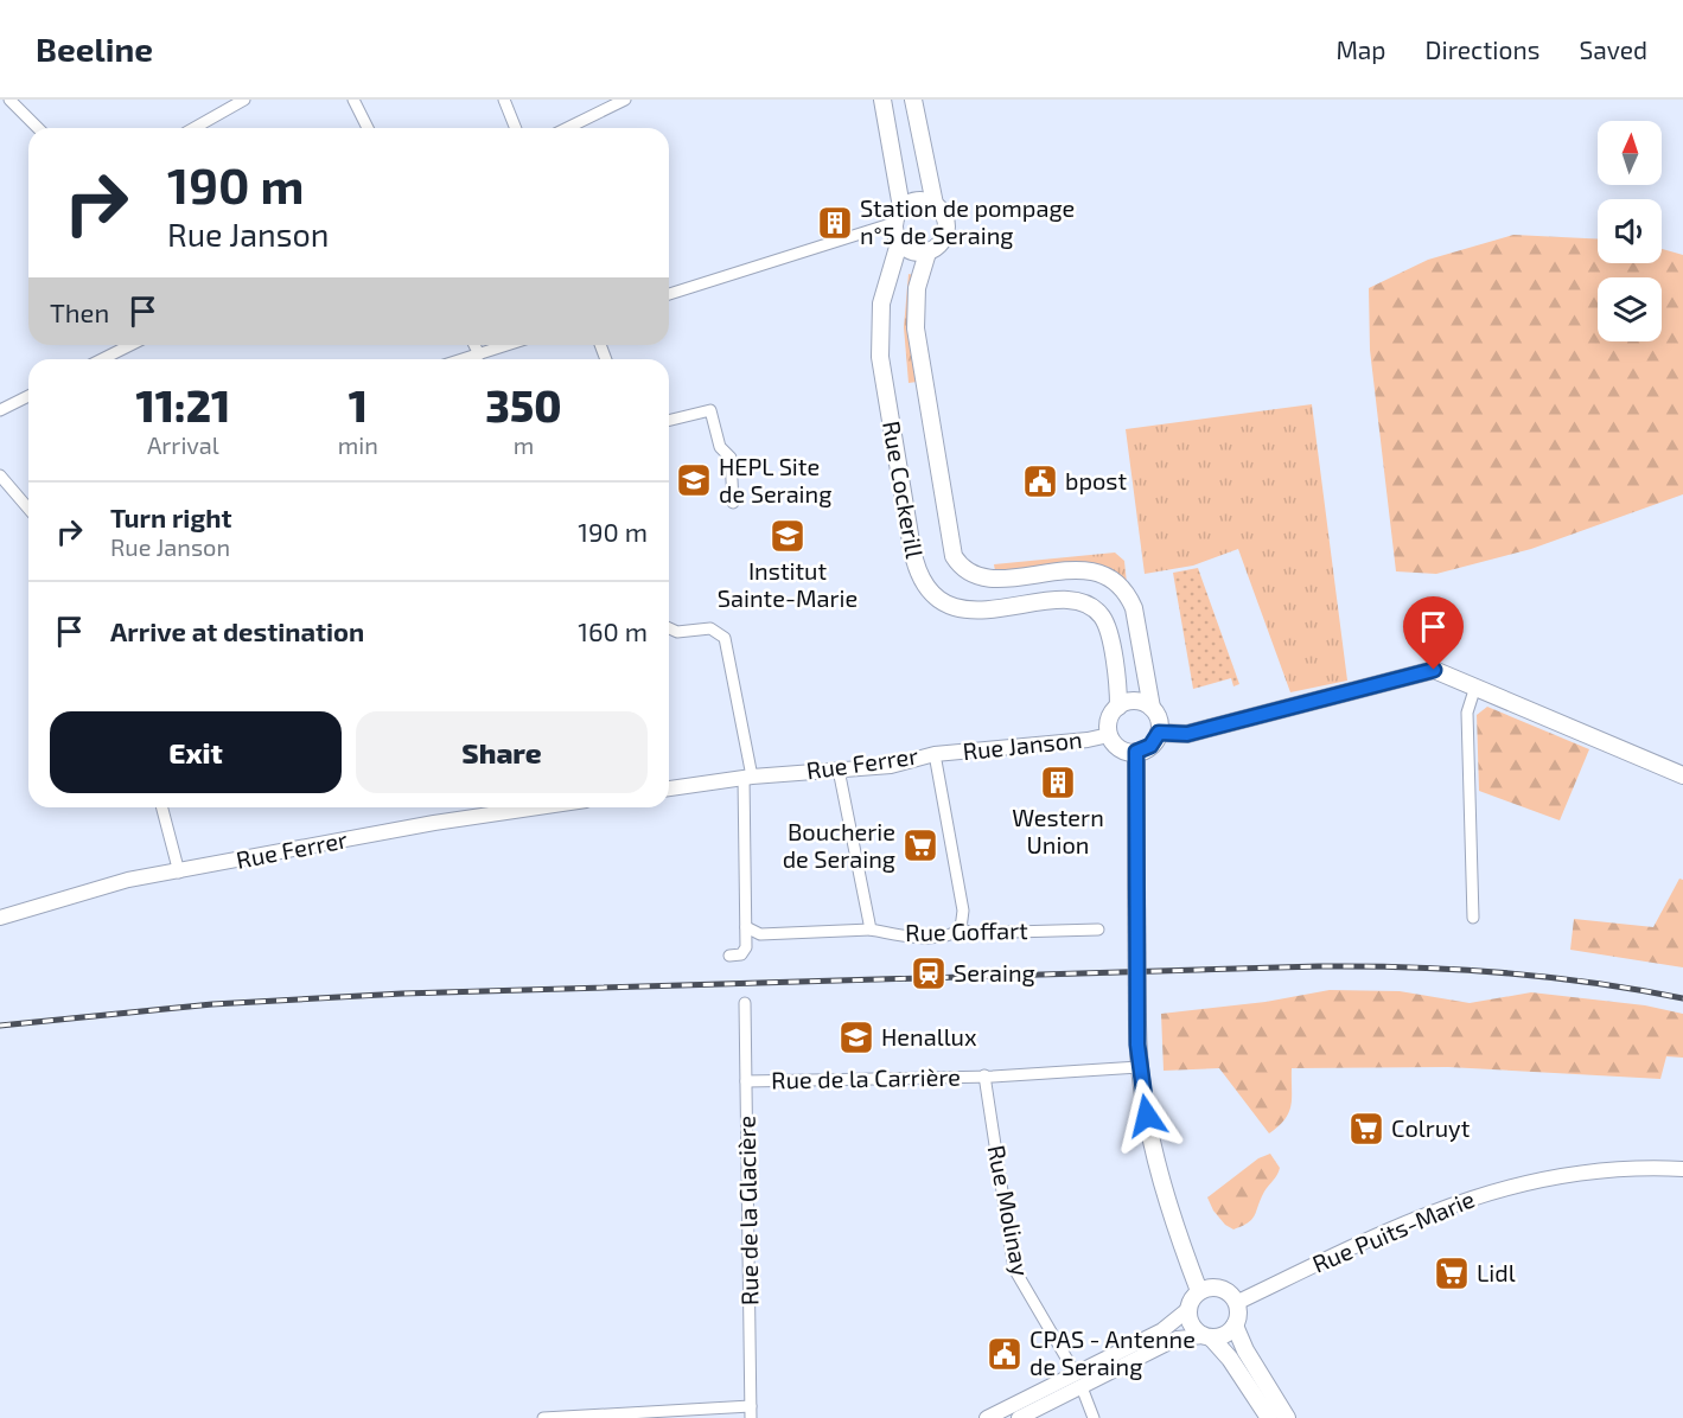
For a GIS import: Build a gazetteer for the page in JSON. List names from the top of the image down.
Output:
{
  "streets": {
    "main road": ["Rue Cockerill", "Rue Janson"],
    "street": [
      "Rue Ferrer",
      "Rue Goffart",
      "Rue de la Carrière",
      "Rue de la Glacière",
      "Rue Molinay",
      "Rue Puits-Marie"
    ]
  },
  "crossings": [
    ["Rue Cockerill", "Rue Janson"],
    ["Rue Janson", "Rue Ferrer"],
    ["Rue de la Carrière", "Rue de la Glacière"],
    ["Rue de la Carrière", "Rue Molinay"]
  ],
  "places": {
    "building": ["Station de pompage n°5 de Seraing", "Western Union"],
    "school or university": ["HEPL Site de Seraing", "Institut Sainte-Marie", "Henallux"],
    "public building": ["bpost", "CPAS - Antenne de Seraing"],
    "supermarket": ["Boucherie de Seraing", "Colruyt", "Lidl"],
    "station": ["Seraing"]
  },
  "north": "top",
  "page": {
    "header": "Beeline",
    "nav": ["Map", "Directions", "Saved"],
    "turn": ["190 m", "Rue Janson"],
    "then": "Then",
    "eta": [
      "11:21",
      "Arrival",
      "1",
      "min",
      "350",
      "m"
    ],
    "list": [
      {
        "name": "Turn right",
        "note": "Rue Janson",
        "value": "190 m"
      },
      {
        "name": "Arrive at destination",
        "value": "160 m"
      }
    ],
    "buttons": ["Exit", "Share"]
  }
}
